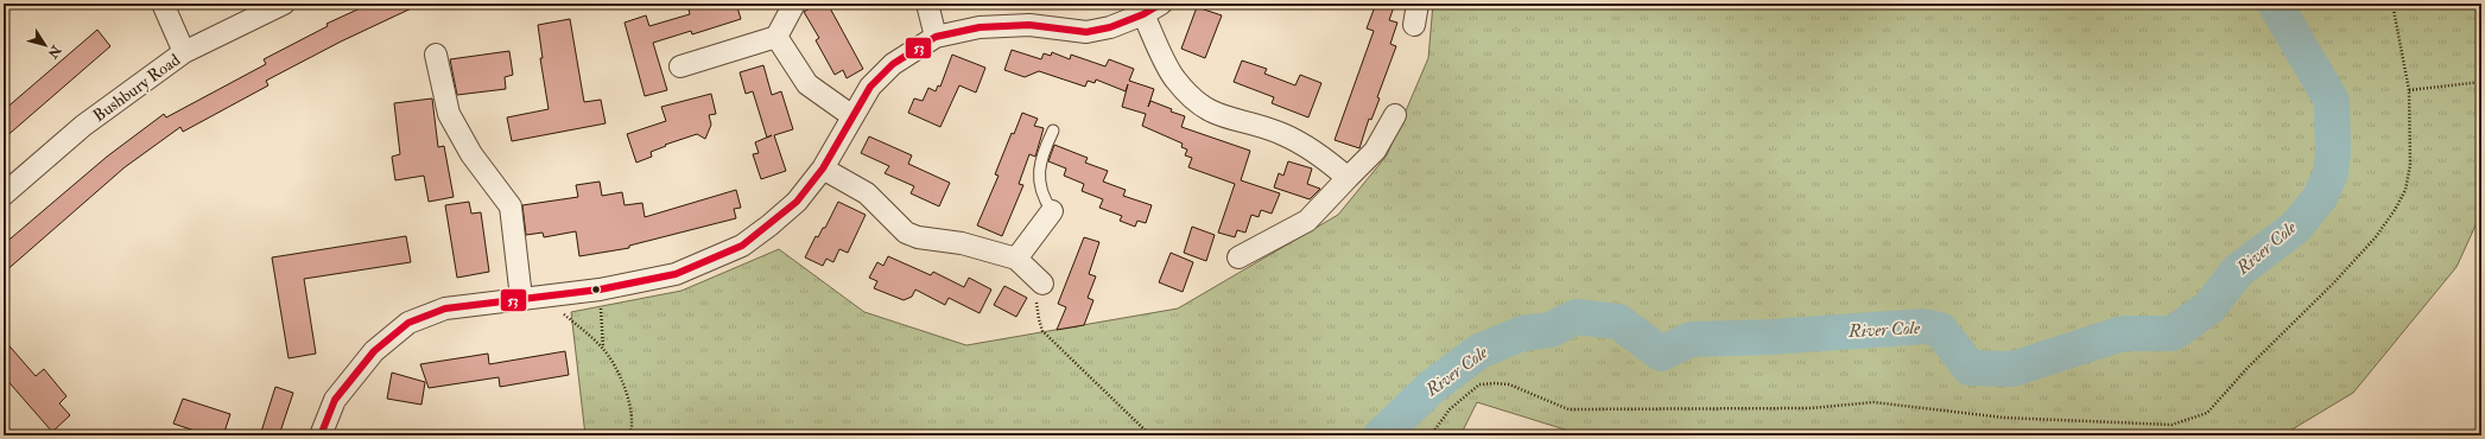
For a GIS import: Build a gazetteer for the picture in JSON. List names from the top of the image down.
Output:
{
  "streets": {
    "street": ["Bushbury Road"]
  },
  "water": ["River Cole"],
  "lines": ["transit line 53"],
  "north": "bottom right"
}
